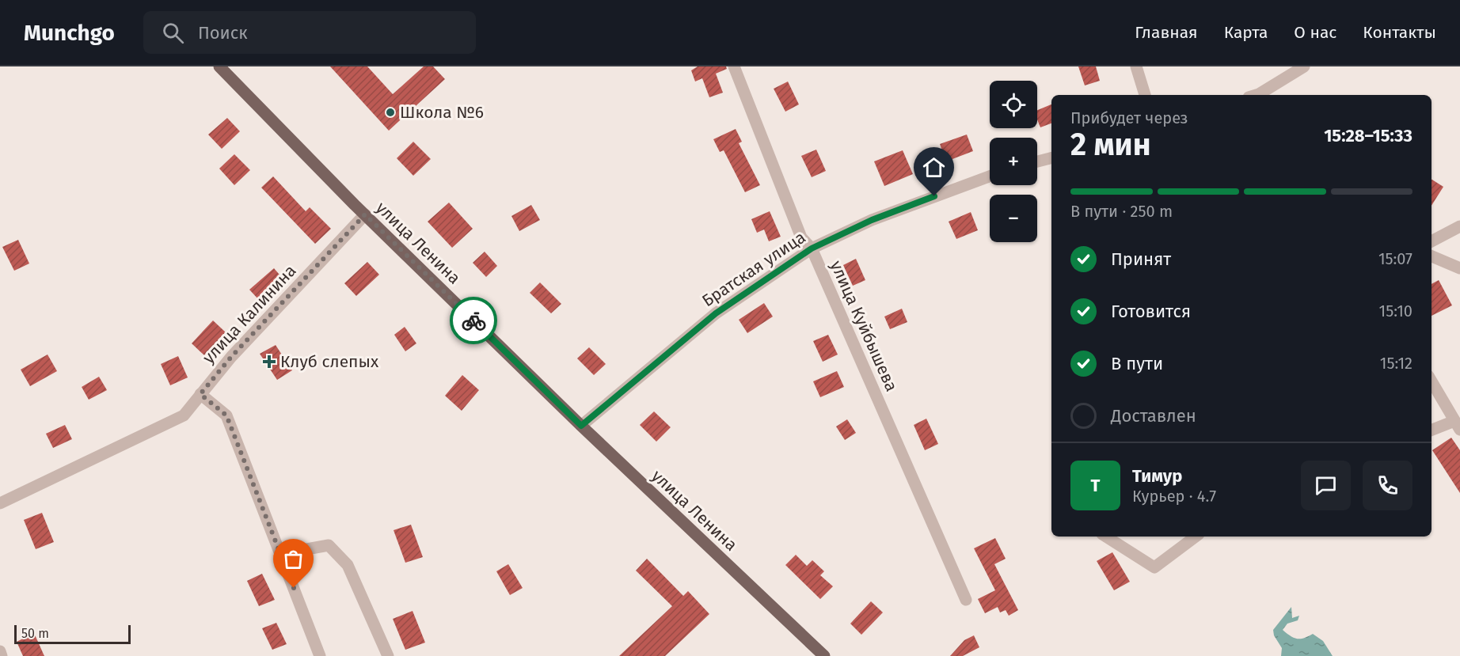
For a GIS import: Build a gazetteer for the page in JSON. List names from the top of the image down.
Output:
{
  "streets": {
    "main road": ["улица Ленина"],
    "street": ["Братская улица", "улица Калинина", "улица Куйбышева"]
  },
  "crossings": [
    ["улица Ленина", "Братская улица"],
    ["улица Ленина", "улица Калинина"],
    ["Братская улица", "улица Куйбышева"]
  ],
  "places": {
    "other": ["Школа №6"],
    "health": ["Клуб слепых"]
  },
  "scale_bar": "50 m",
  "page": {
    "header": "Munchgo",
    "search": "Поиск",
    "nav": [
      "Главная",
      "Карта",
      "О нас",
      "Контакты"
    ],
    "map_buttons": ["+", "−"],
    "heading": ["2 мин", "Прибудет через", "15:28–15:33"],
    "panel": ["Тимур", "Курьер · 4.7"],
    "bar": "В пути · 250 m",
    "list": [
      ["Принят", "15:07"],
      ["Готовится", "15:10"],
      ["В пути", "15:12"],
      "Доставлен"
    ],
    "round": "Т",
    "scale": "50 m"
  }
}
